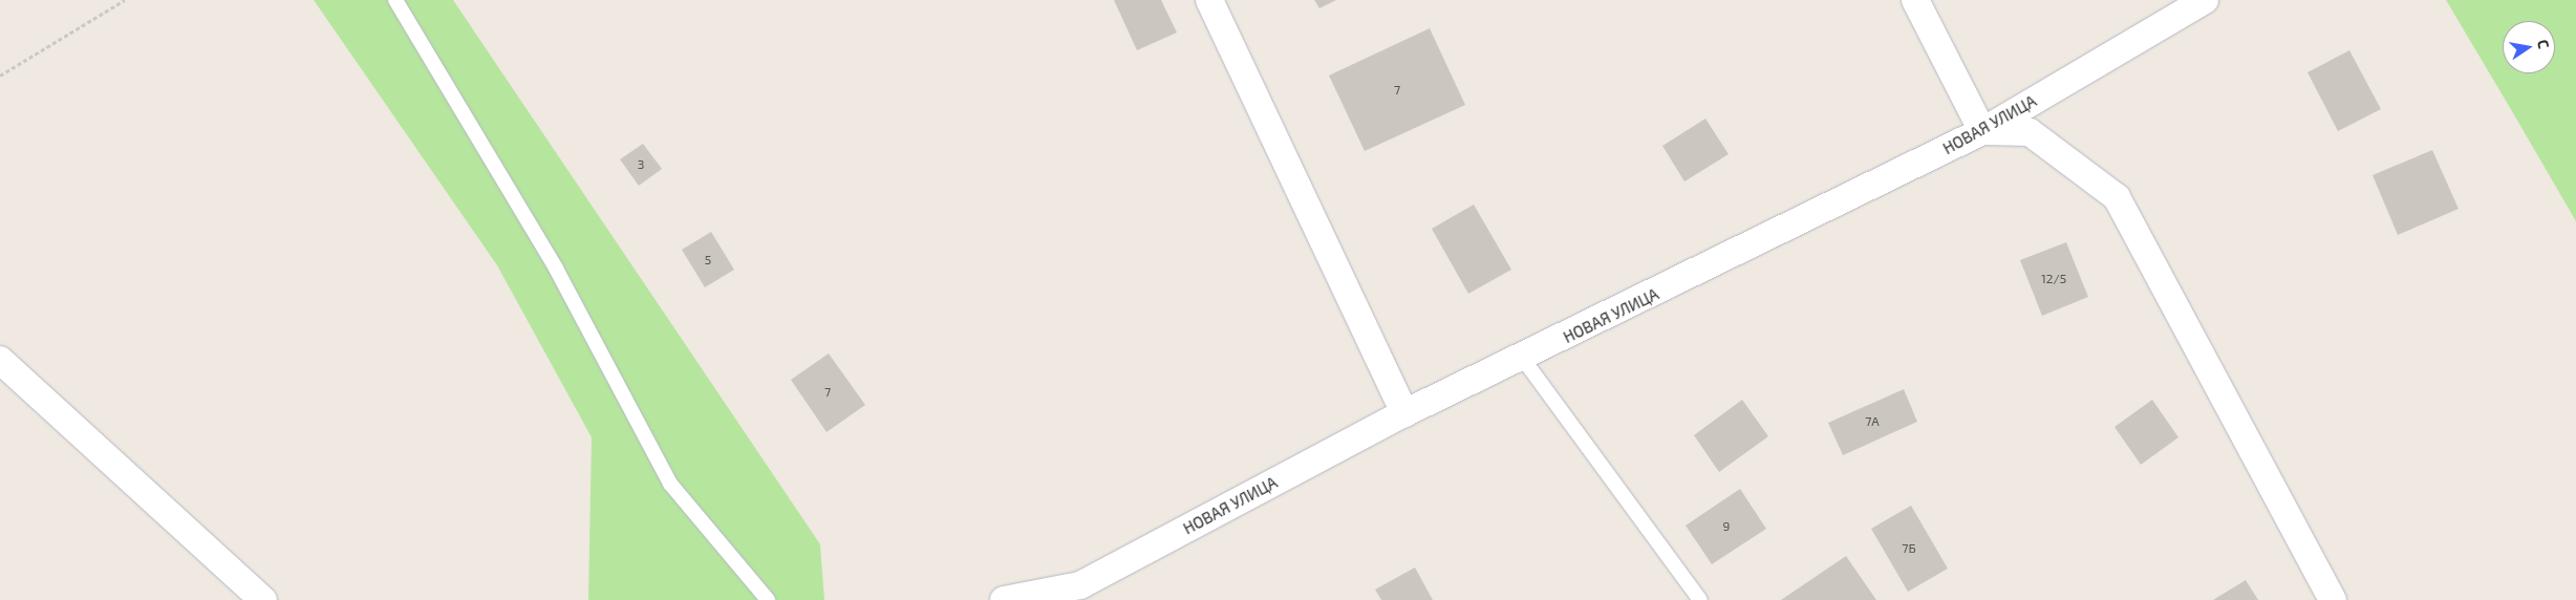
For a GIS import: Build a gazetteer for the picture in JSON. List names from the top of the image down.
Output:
{
  "streets": {
    "street": ["НОВАЯ УЛИЦА"]
  },
  "house_numbers": [
    "7",
    "3",
    "5",
    "12/5",
    "7",
    "7А",
    "9",
    "7Б"
  ],
  "north": "right"
}
